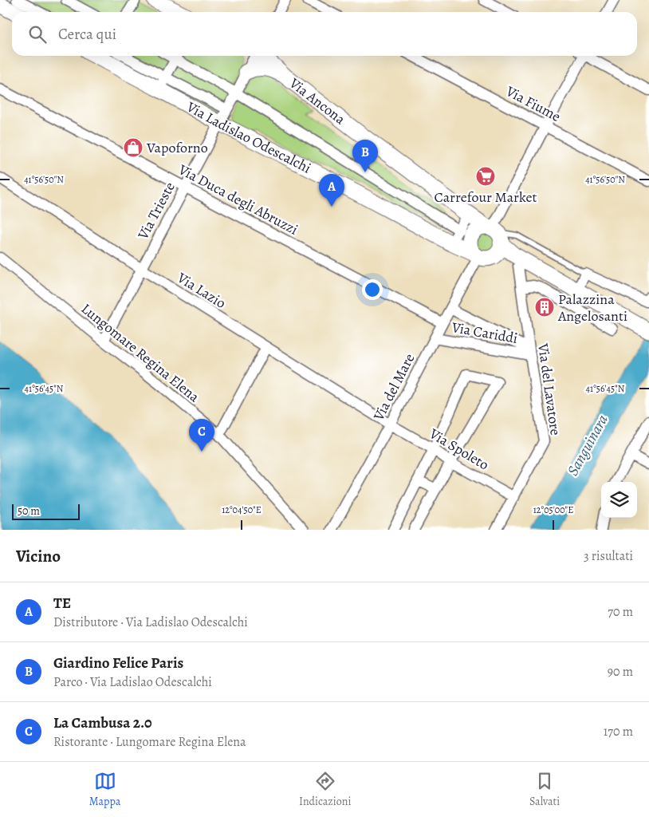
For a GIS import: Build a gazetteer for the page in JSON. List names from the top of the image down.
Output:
{
  "streets": {
    "street": [
      "Via Ancona",
      "Via Fiume",
      "Via Ladislao Odescalchi",
      "Via Duca degli Abruzzi",
      "Via Trieste",
      "Via Lazio",
      "Via Cariddi",
      "Lungomare Regina Elena",
      "Via del Mare",
      "Via del Lavatore",
      "Via Spoleto"
    ]
  },
  "crossings": [
    ["Via Ancona", "Via Ladislao Odescalchi"],
    ["Via Ancona", "Via Trieste"],
    ["Via Ancona", "Via del Mare"],
    ["Via Ladislao Odescalchi", "Via Trieste"],
    ["Via Ladislao Odescalchi", "Via del Mare"],
    ["Via Ladislao Odescalchi", "Via del Lavatore"],
    ["Via Duca degli Abruzzi", "Via Trieste"],
    ["Via Duca degli Abruzzi", "Via del Mare"],
    ["Via Trieste", "Via Lazio"],
    ["Via Trieste", "Lungomare Regina Elena"],
    ["Via Lazio", "Via del Mare"],
    ["Via Lazio", "Via Spoleto"],
    ["Via Cariddi", "Via del Mare"],
    ["Via Cariddi", "Via del Lavatore"],
    ["Via del Mare", "Via Spoleto"],
    ["Via del Lavatore", "Via Spoleto"]
  ],
  "water": ["Sanguinara"],
  "places": {
    "shop": ["Vapoforno"],
    "supermarket": ["Carrefour Market"],
    "building": ["Palazzina Angelosanti"]
  },
  "scale_bar": "50 m",
  "page": {
    "search": "Cerca qui",
    "pins": ["B", "A", "C"],
    "scale": "50 m",
    "heading": ["Vicino", "3 risultati"],
    "list": [
      {
        "mark": "A",
        "name": "TE",
        "note": "Distributore · Via Ladislao Odescalchi",
        "value": "70 m"
      },
      {
        "mark": "B",
        "name": "Giardino Felice Paris",
        "note": "Parco · Via Ladislao Odescalchi",
        "value": "90 m"
      },
      {
        "mark": "C",
        "name": "La Cambusa 2.0",
        "note": "Ristorante · Lungomare Regina Elena",
        "value": "170 m"
      }
    ],
    "nav": ["Mappa", "Indicazioni", "Salvati"]
  },
  "coordinates": [
    "41°56'50\"N",
    "41°56'45\"N",
    "12°04'50\"E",
    "12°05'00\"E"
  ]
}
